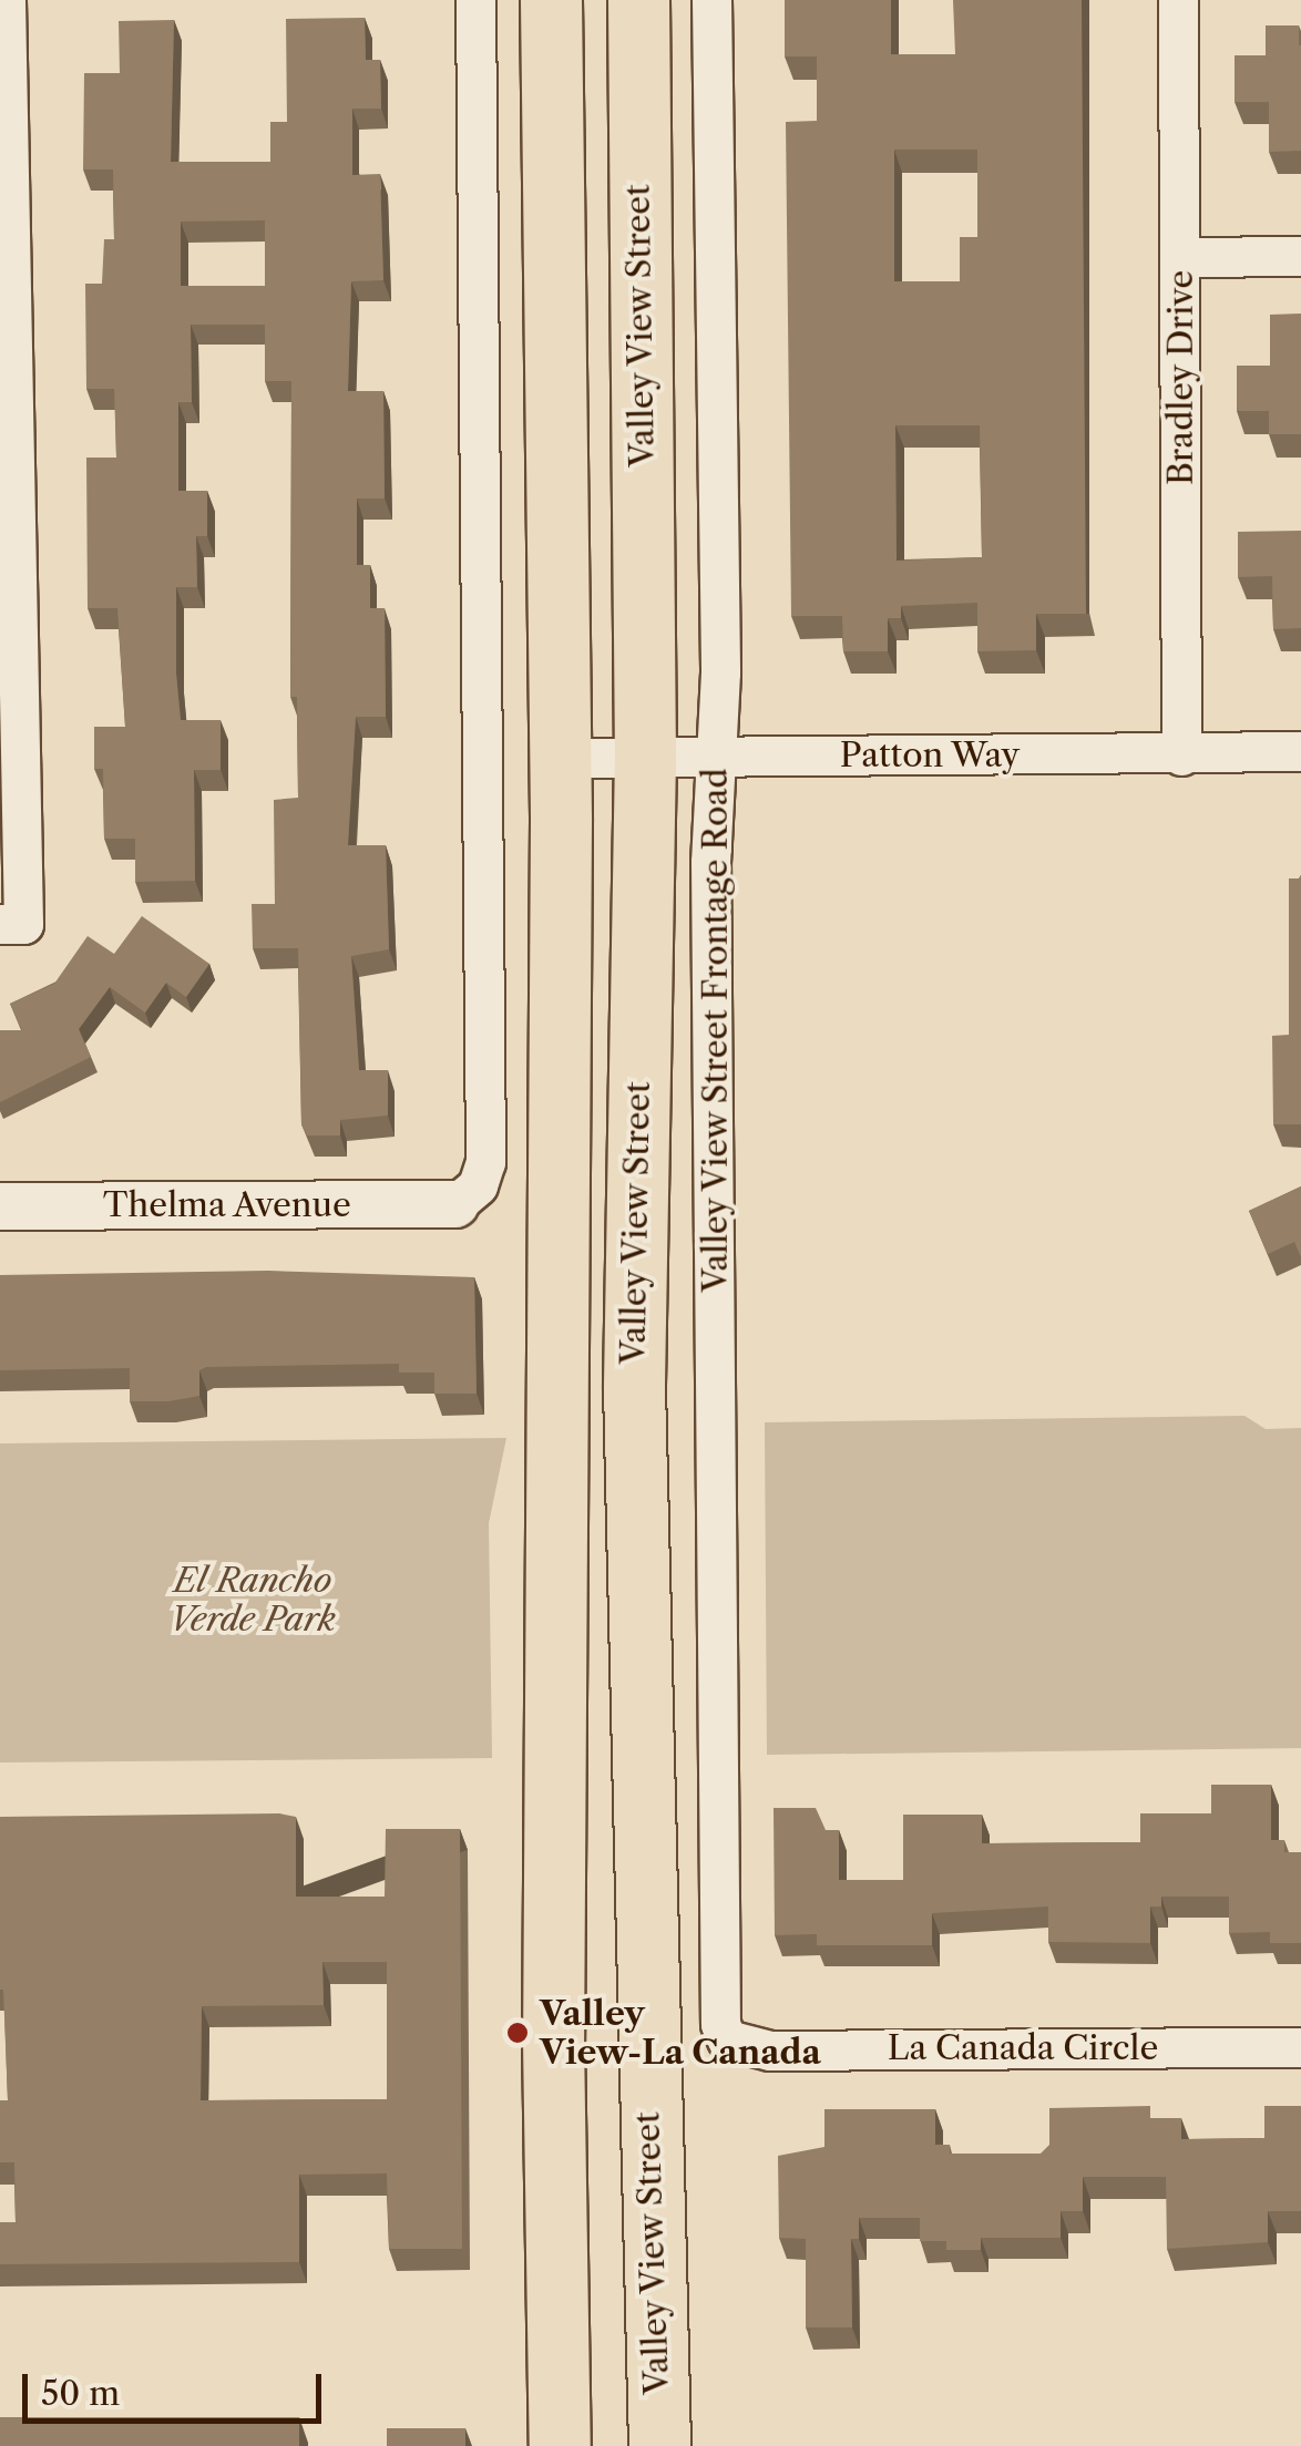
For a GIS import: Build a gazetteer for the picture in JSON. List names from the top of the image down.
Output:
{
  "streets": {
    "main road": ["Valley View Street"],
    "street": [
      "Bradley Drive",
      "Patton Way",
      "Valley View Street Frontage Road",
      "Thelma Avenue",
      "La Canada Circle"
    ]
  },
  "crossings": [
    ["Valley View Street", "Patton Way"],
    ["Bradley Drive", "Patton Way"],
    ["Patton Way", "Valley View Street Frontage Road"],
    ["Valley View Street Frontage Road", "La Canada Circle"]
  ],
  "parks": ["El Rancho Verde Park"],
  "places": ["Valley View-La Canada"],
  "scale_bar": "50 m"
}
